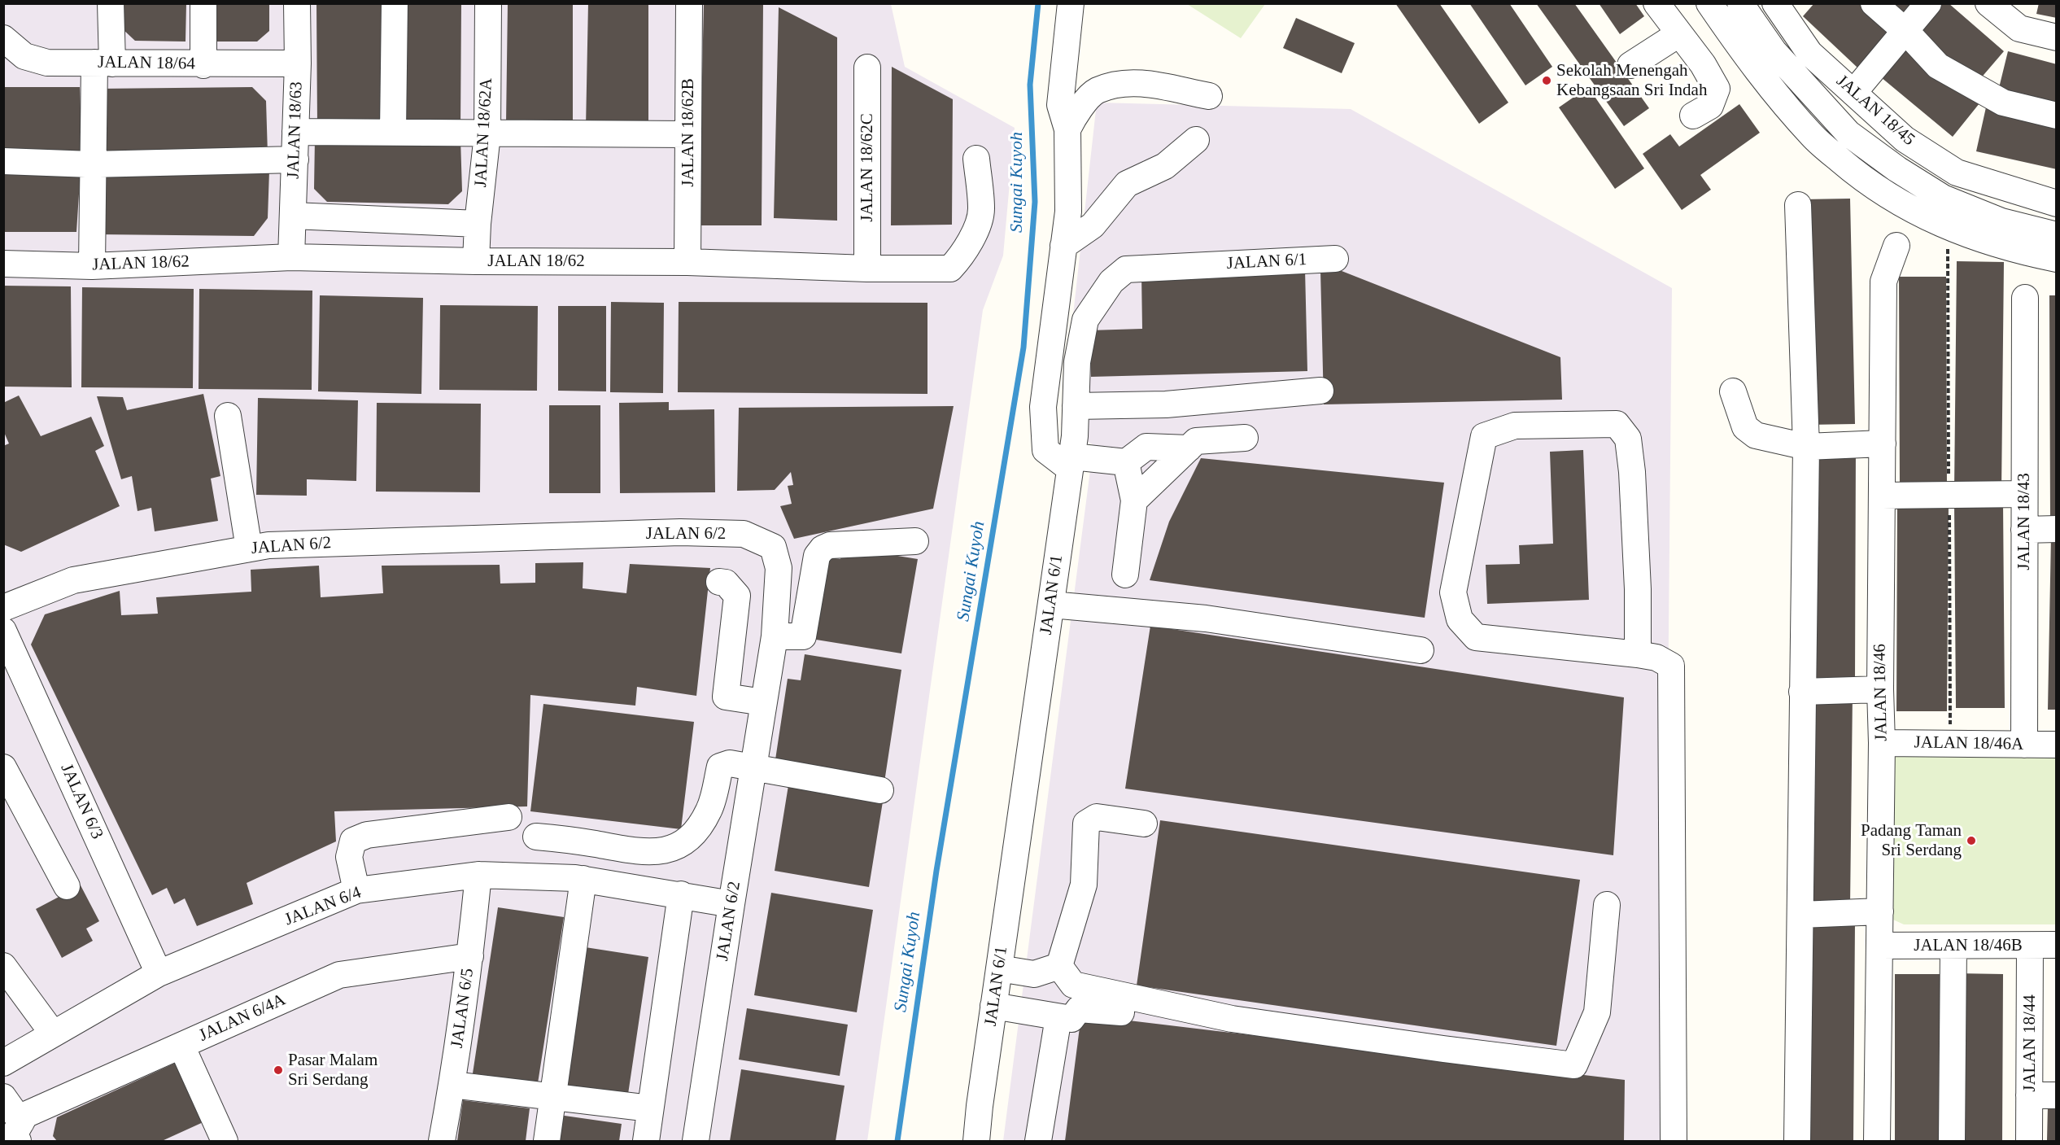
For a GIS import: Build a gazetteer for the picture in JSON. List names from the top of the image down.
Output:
{
  "streets": {
    "street": [
      "JALAN 18/64",
      "JALAN 18/45",
      "JALAN 18/63",
      "JALAN 18/62A",
      "JALAN 18/62B",
      "JALAN 18/62C",
      "JALAN 18/62",
      "JALAN 6/1",
      "JALAN 18/43",
      "JALAN 6/2",
      "JALAN 18/46",
      "JALAN 18/46A",
      "JALAN 6/3",
      "JALAN 6/4",
      "JALAN 18/46B",
      "JALAN 6/5",
      "JALAN 6/4A",
      "JALAN 18/44"
    ]
  },
  "crossings": [
    ["JALAN 18/64", "JALAN 18/63"],
    ["JALAN 18/63", "JALAN 18/62"],
    ["JALAN 18/62A", "JALAN 18/62"],
    ["JALAN 18/62B", "JALAN 18/62"],
    ["JALAN 18/62C", "JALAN 18/62"],
    ["JALAN 18/43", "JALAN 18/46A"],
    ["JALAN 6/2", "JALAN 6/4"],
    ["JALAN 18/46", "JALAN 18/46A"],
    ["JALAN 18/46", "JALAN 18/46B"],
    ["JALAN 6/3", "JALAN 6/4"],
    ["JALAN 6/4", "JALAN 6/5"],
    ["JALAN 18/46B", "JALAN 18/44"],
    ["JALAN 6/5", "JALAN 6/4A"]
  ],
  "water": ["Sungai Kuyoh"],
  "places": ["Sekolah Menengah Kebangsaan Sri Indah", "Padang Taman Sri Serdang", "Pasar Malam Sri Serdang"]
}
